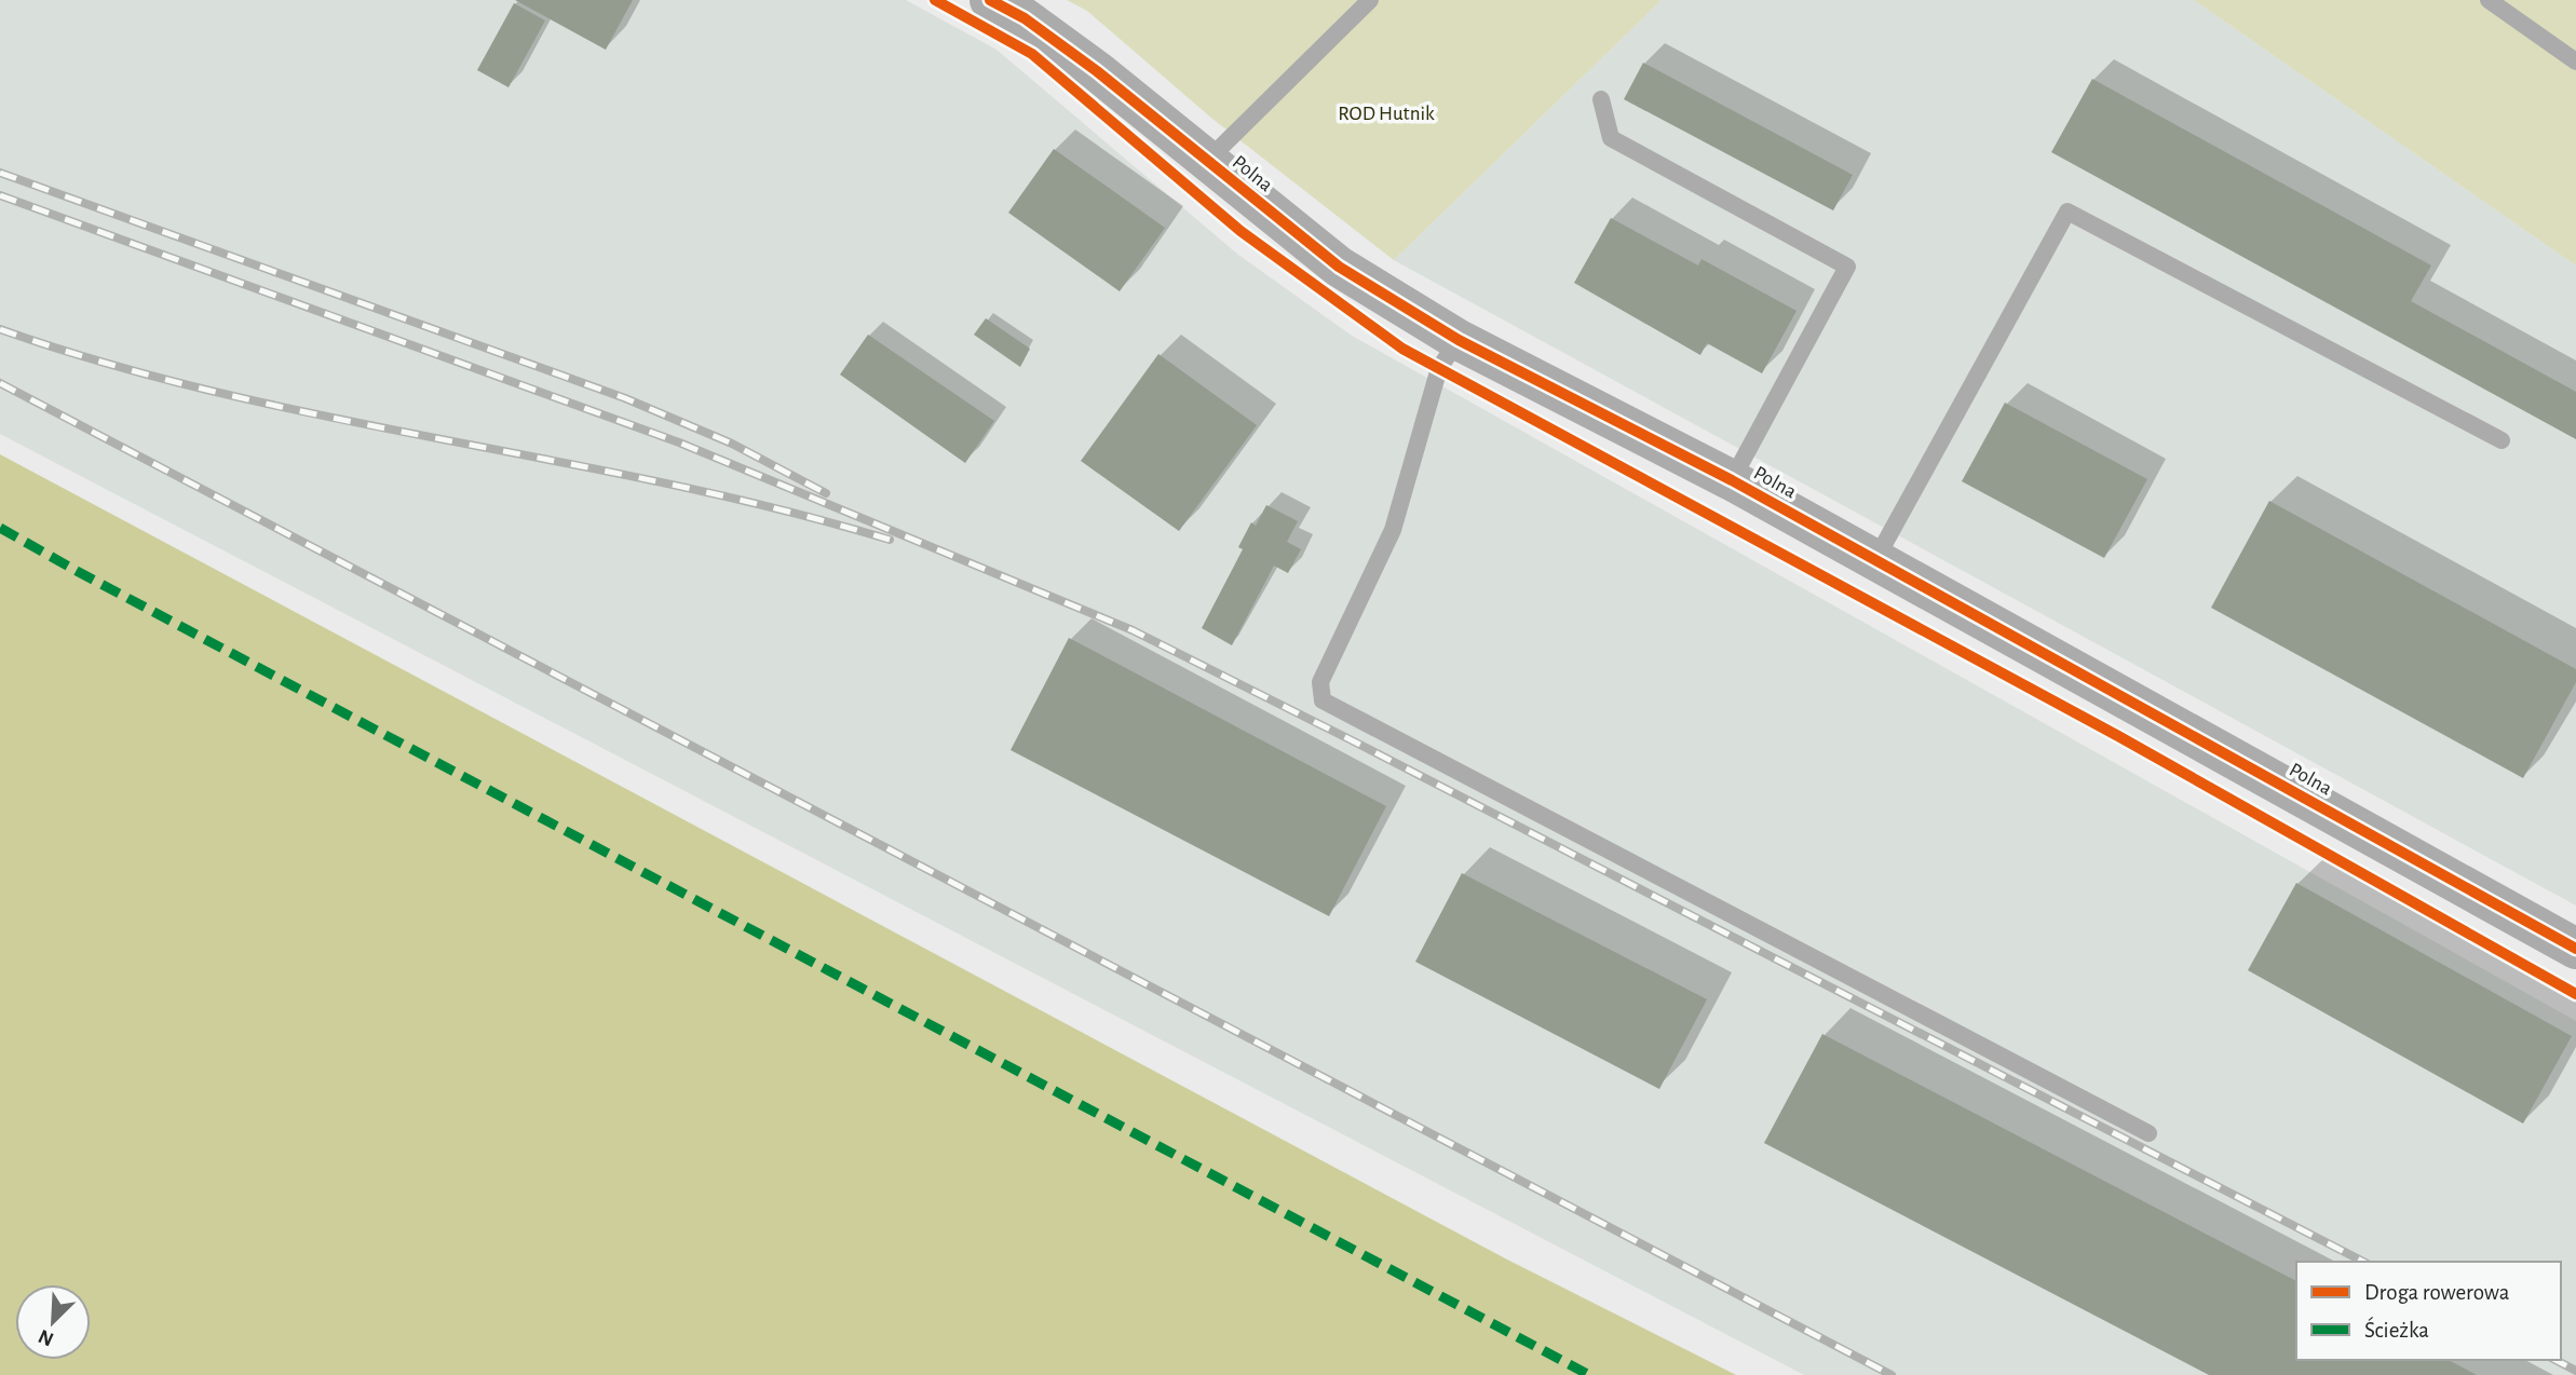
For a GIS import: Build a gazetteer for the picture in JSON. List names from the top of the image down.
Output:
{
  "streets": {
    "street": ["Polna"]
  },
  "parks": ["ROD Hutnik"],
  "legend": ["Droga rowerowa", "Ścieżka"],
  "north": "bottom left"
}
